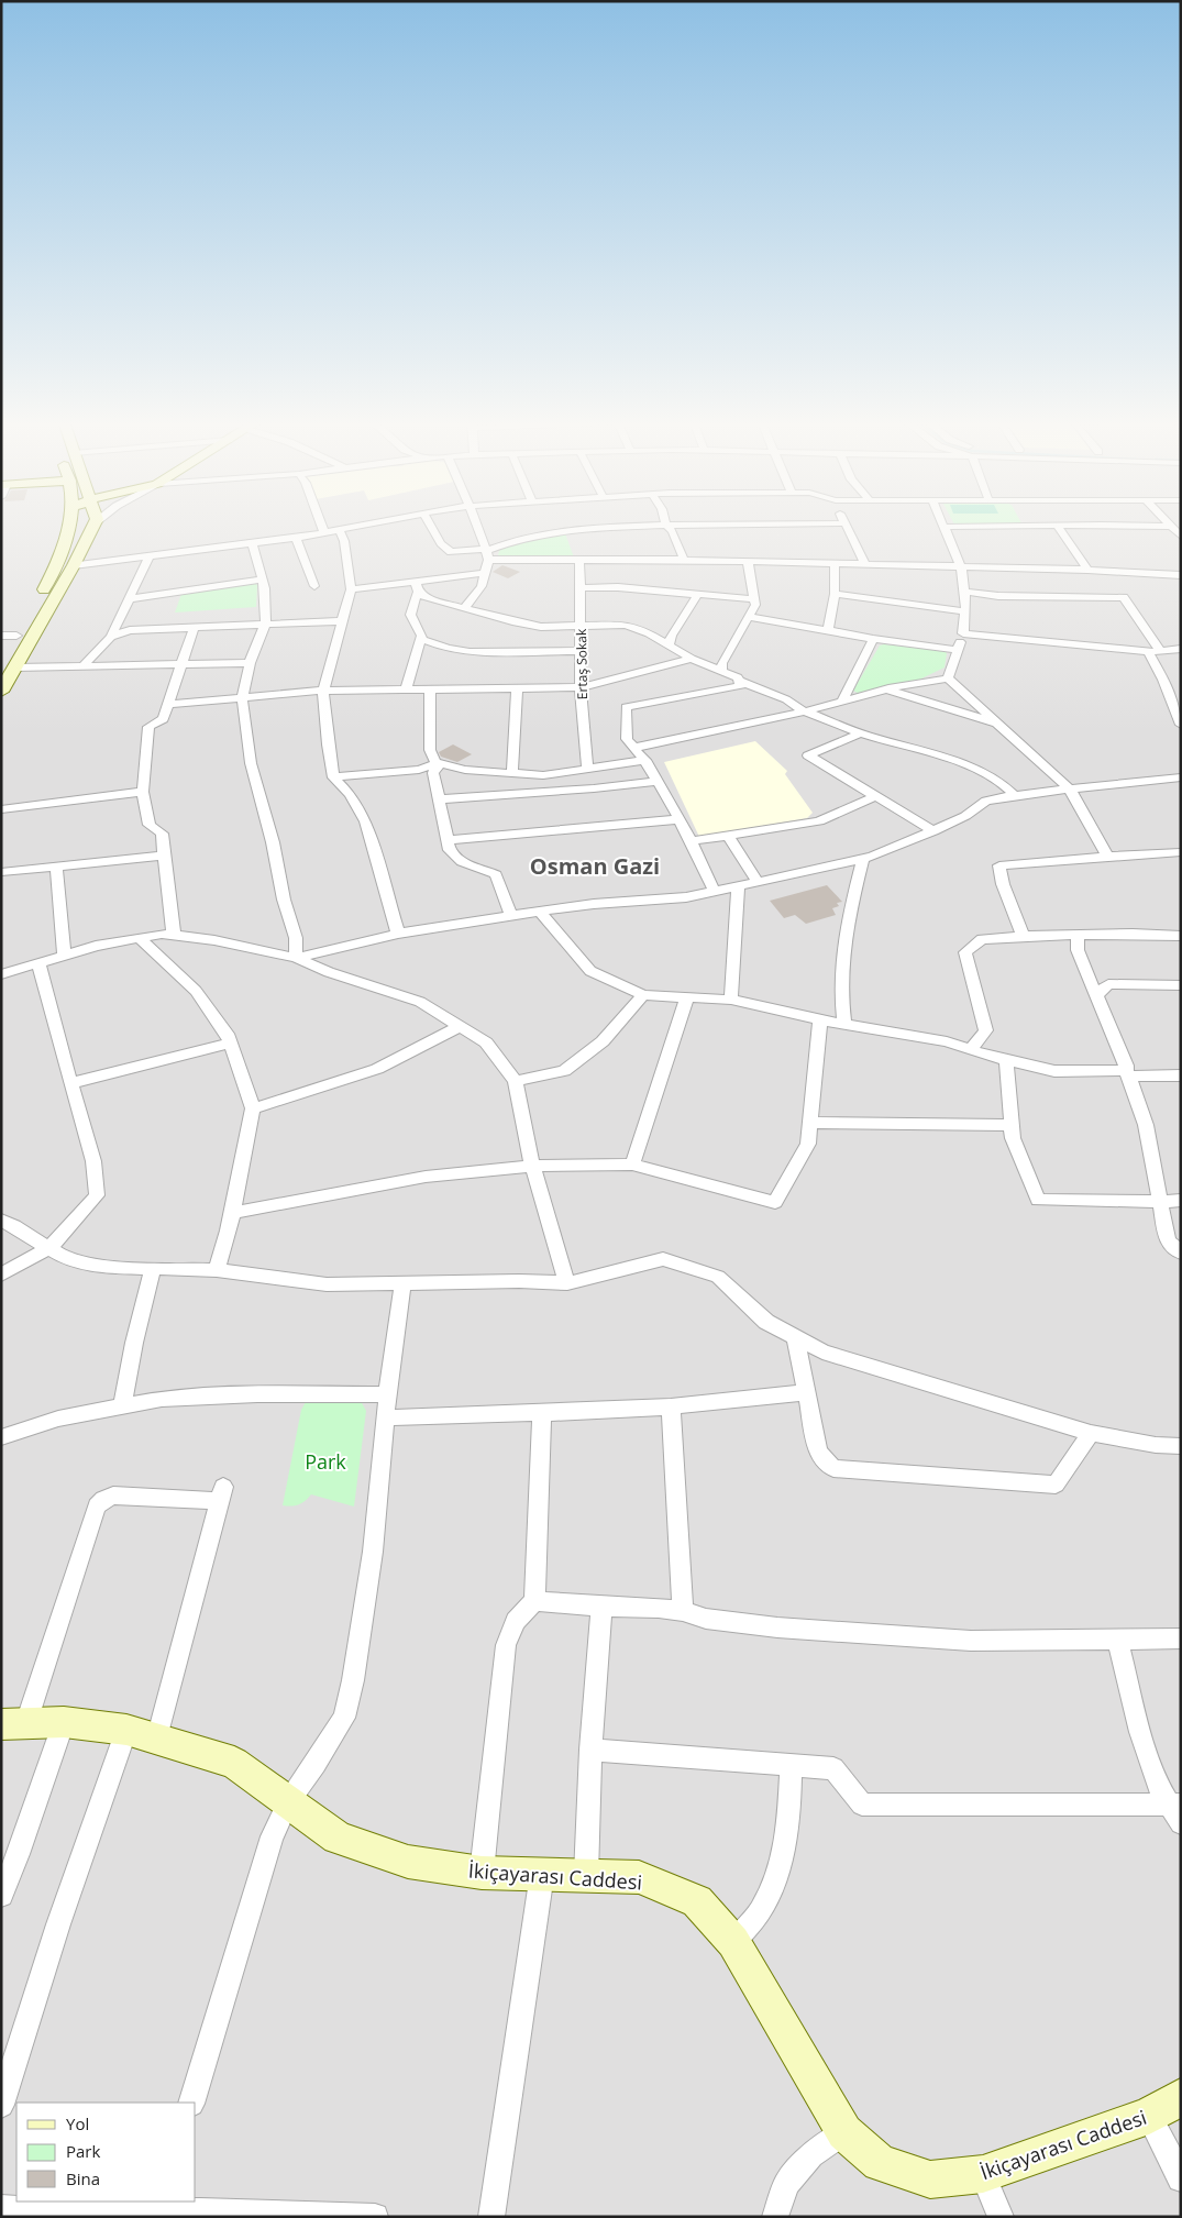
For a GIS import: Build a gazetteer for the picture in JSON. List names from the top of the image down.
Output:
{
  "streets": {
    "main road": ["İkiçayarası Caddesi"],
    "street": ["Ertaş Sokak"]
  },
  "districts": ["Osman Gazi"],
  "parks": ["Park"],
  "legend": ["Yol", "Park", "Bina"]
}
